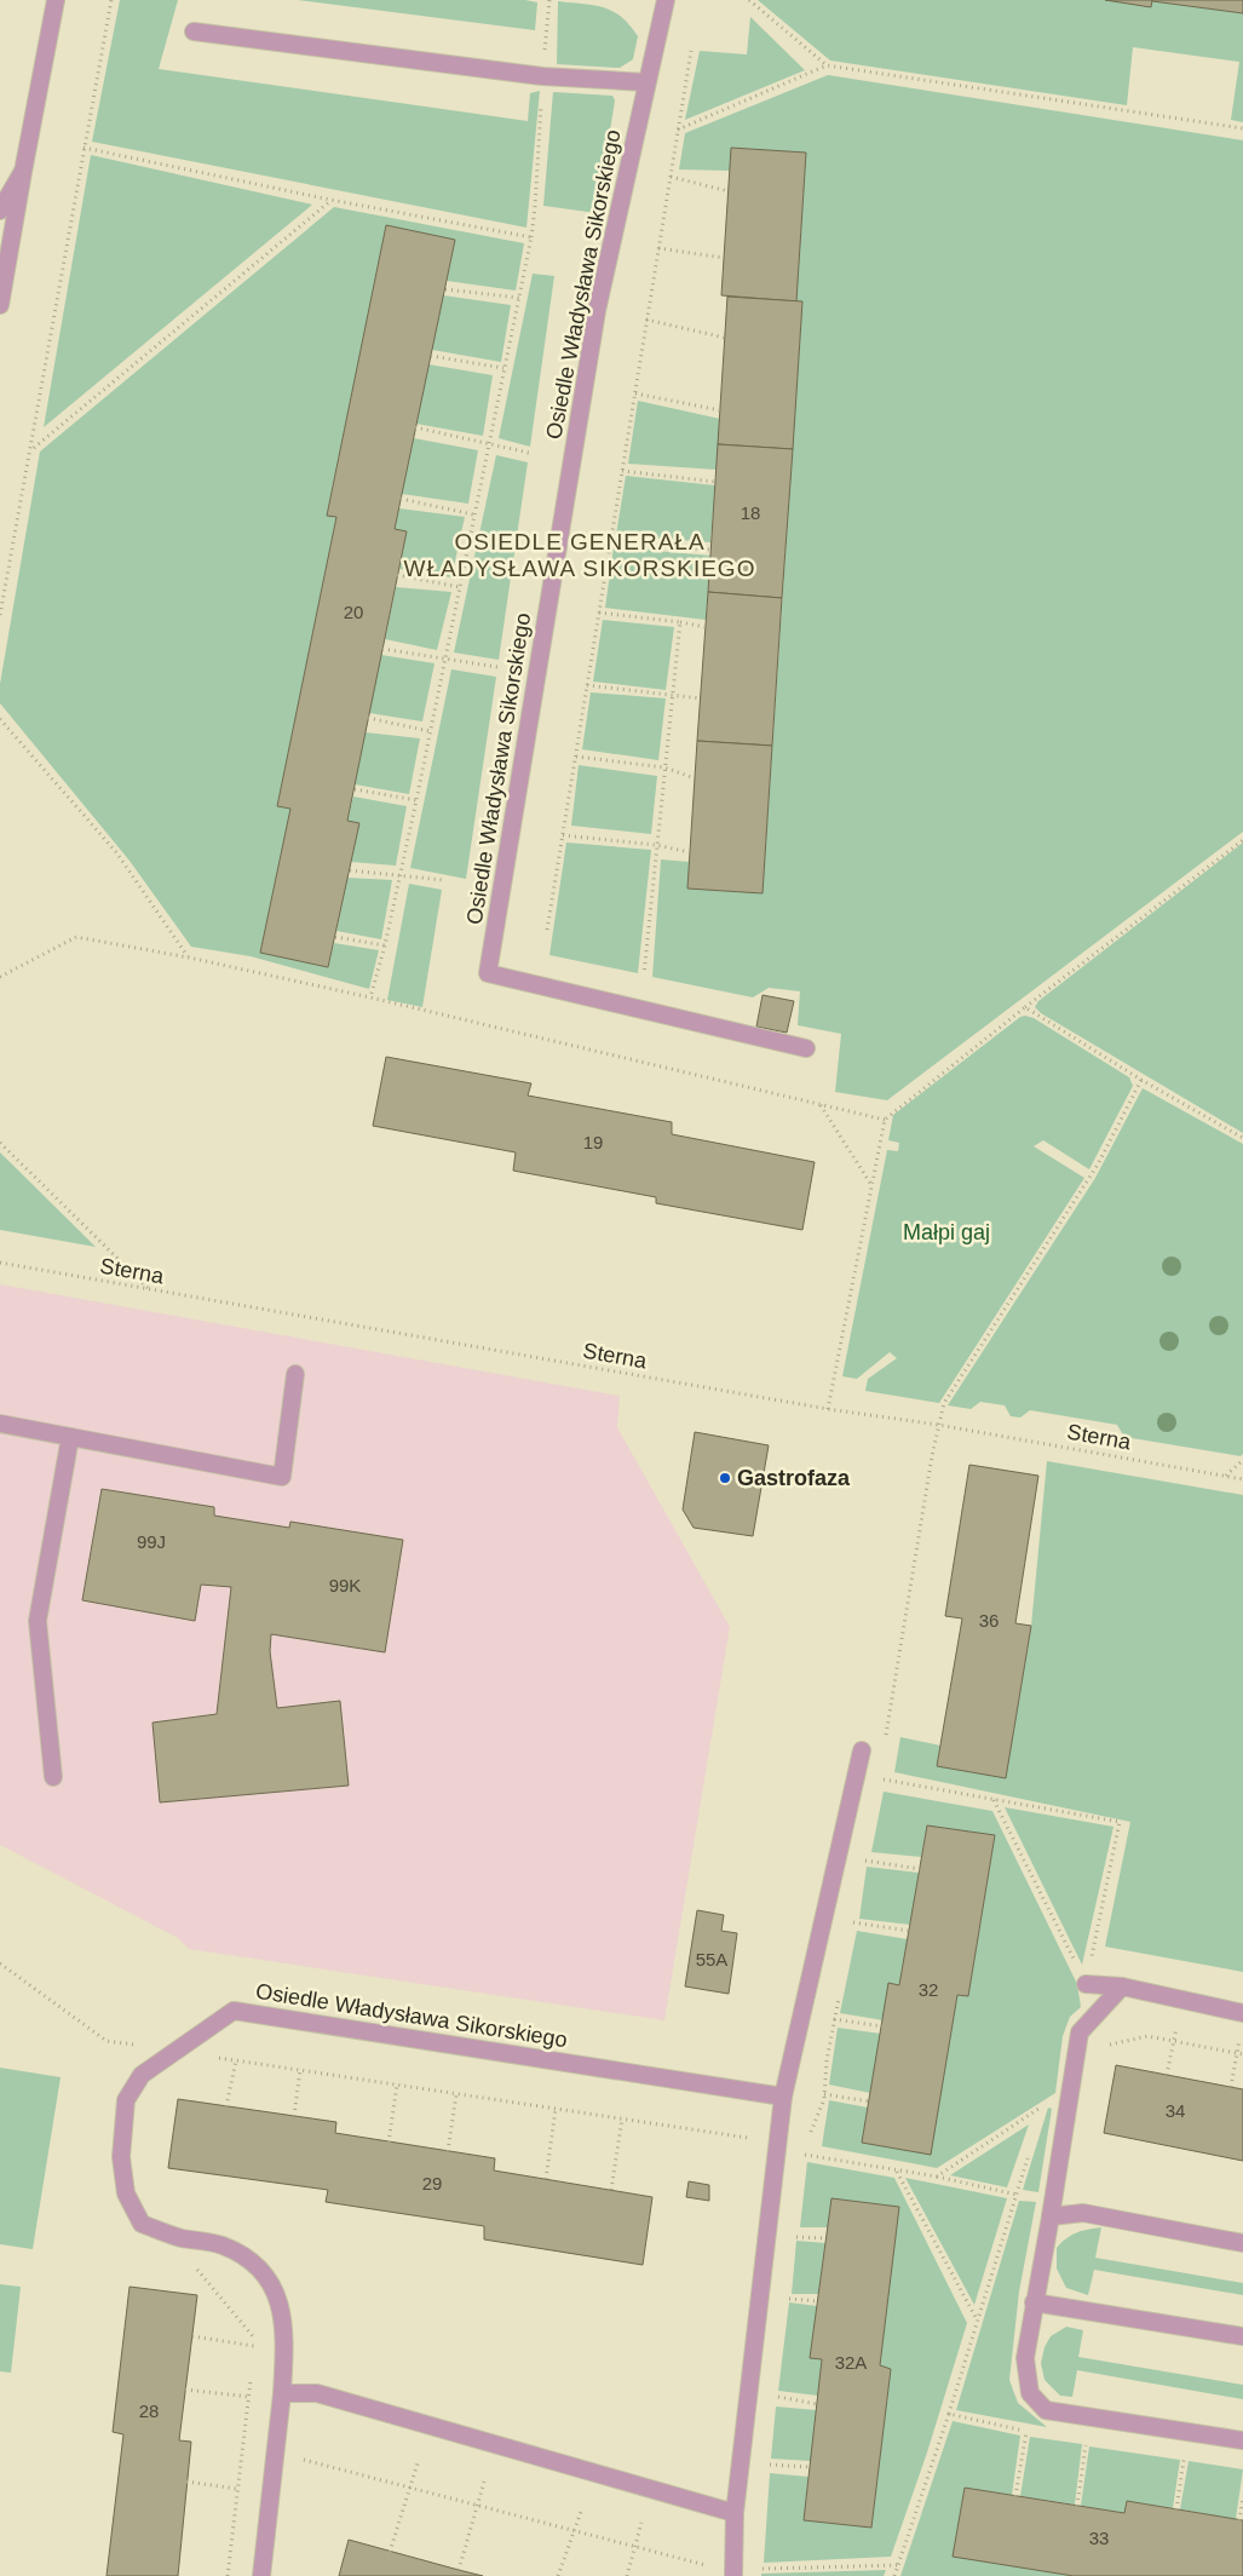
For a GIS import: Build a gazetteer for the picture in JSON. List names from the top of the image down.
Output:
{
  "streets": {
    "street": ["Osiedle Władysława Sikorskiego"],
    "path": ["Sterna"]
  },
  "districts": ["OSIEDLE GENERAŁA WŁADYSŁAWA SIKORSKIEGO"],
  "parks": ["Małpi gaj"],
  "places": ["Gastrofaza"],
  "house_numbers": [
    "18",
    "20",
    "19",
    "99J",
    "99K",
    "36",
    "55A",
    "32",
    "34",
    "29",
    "32A",
    "28",
    "33"
  ]
}
